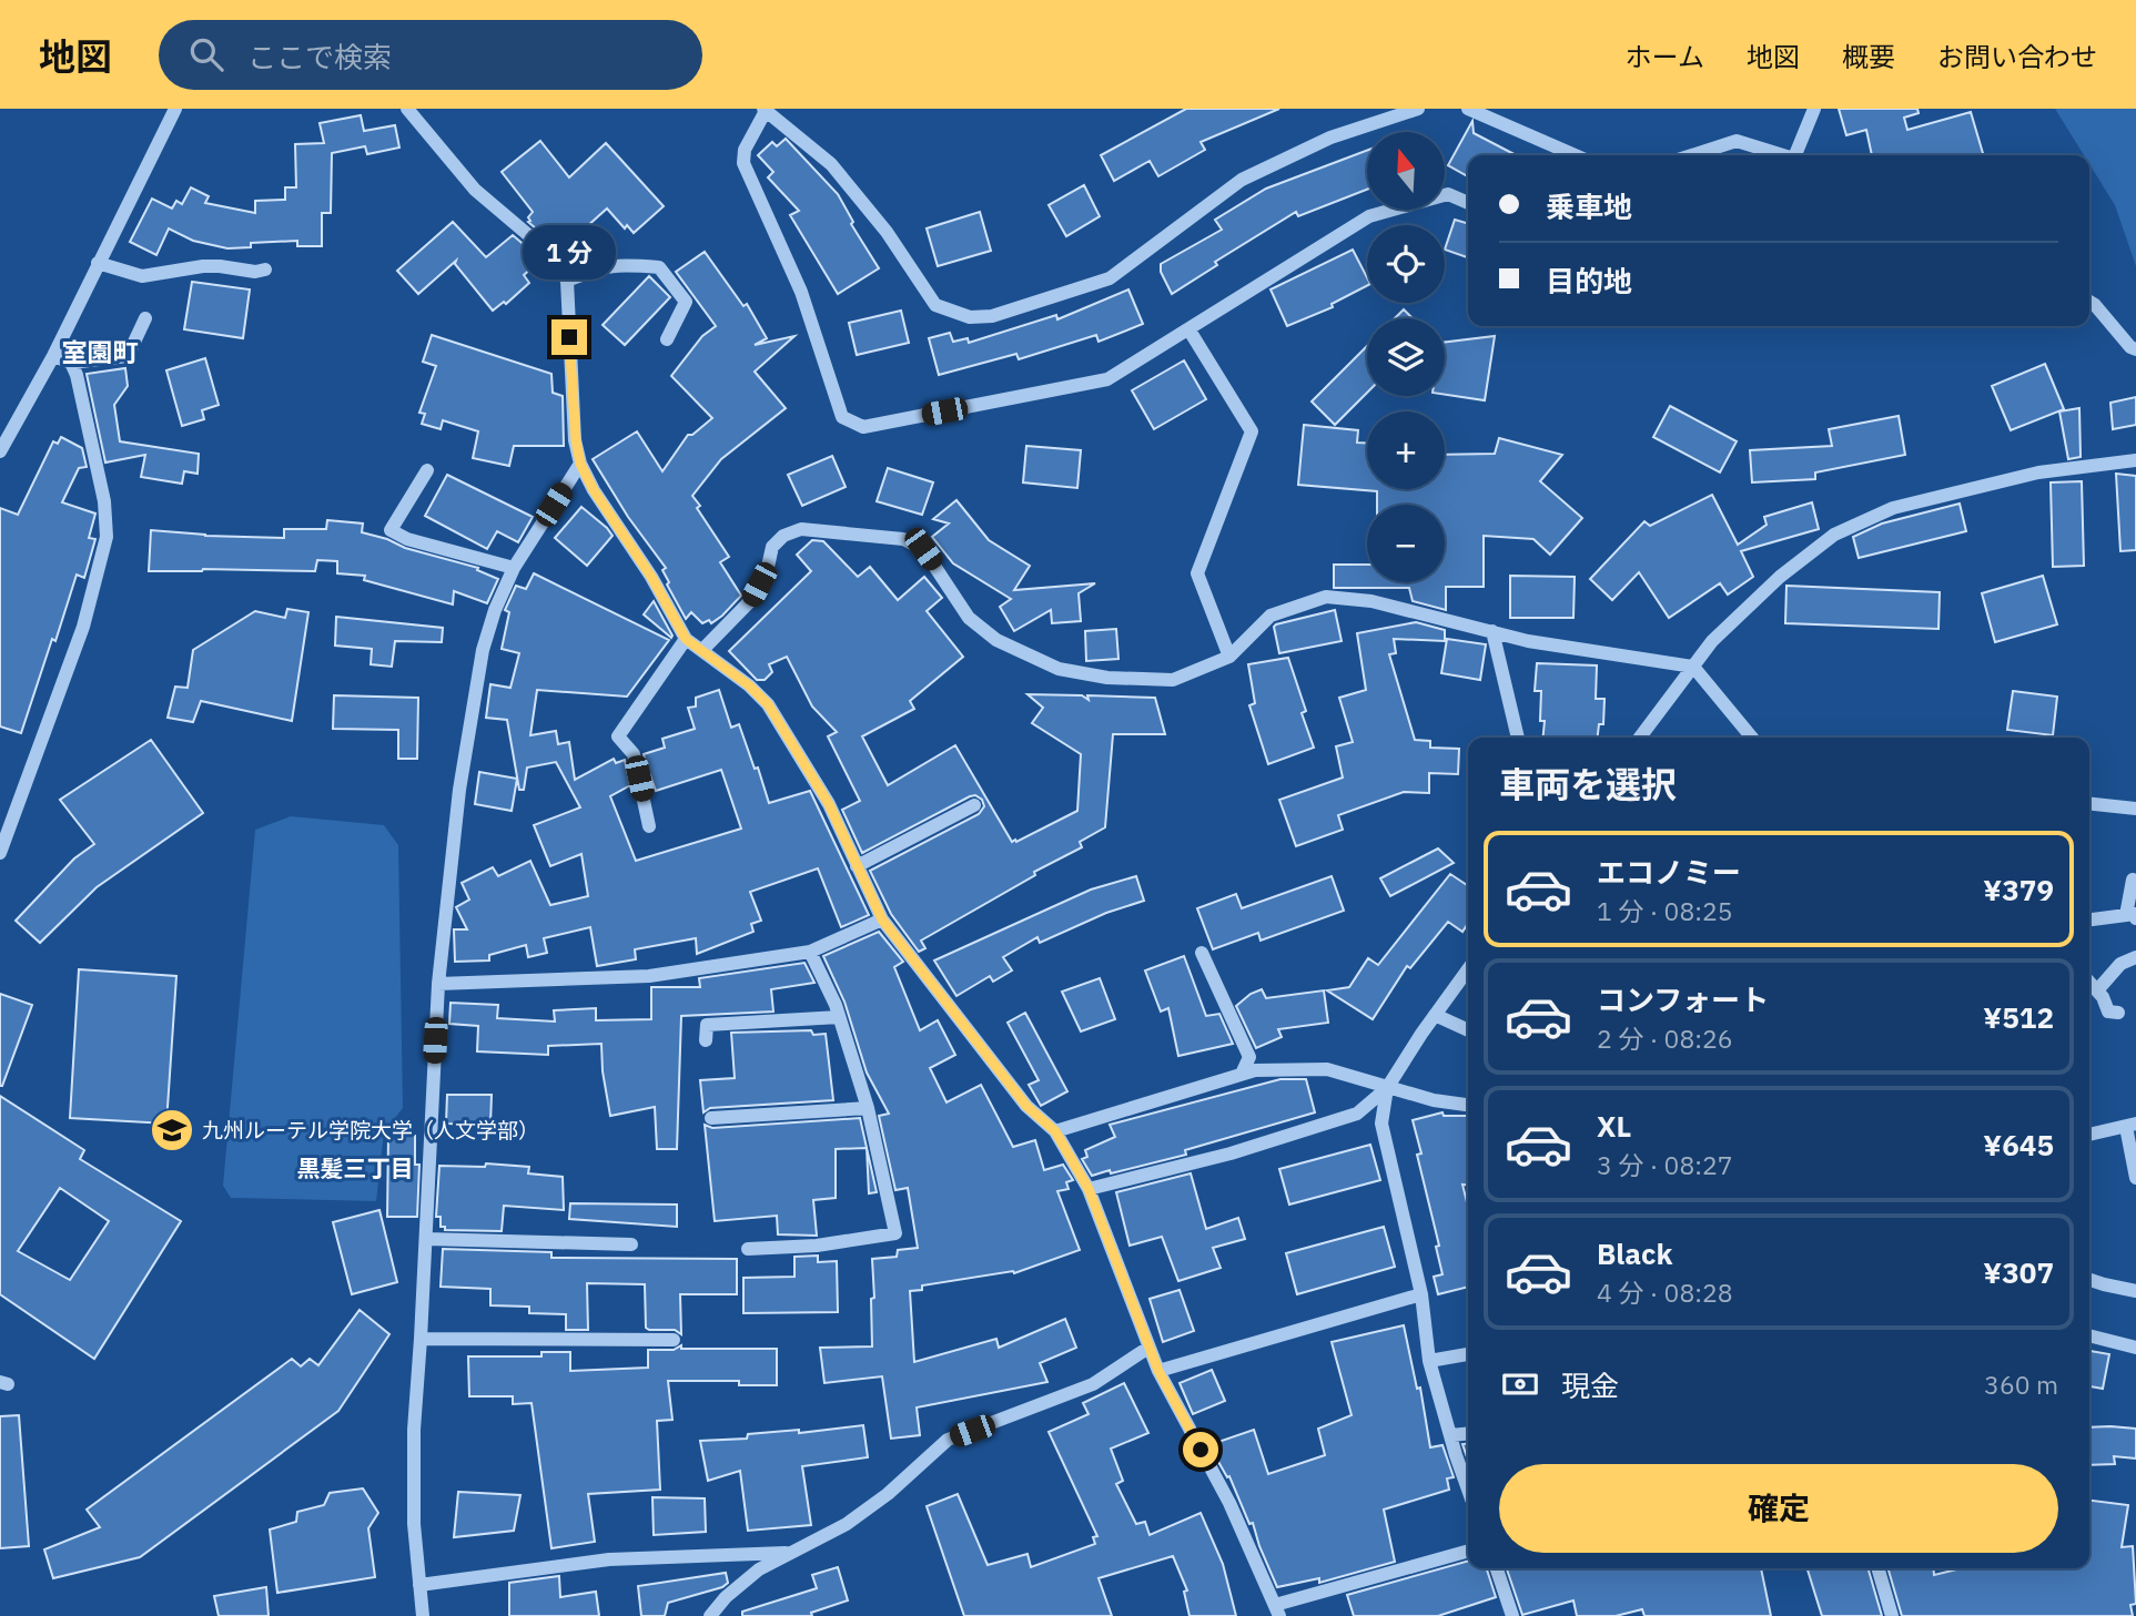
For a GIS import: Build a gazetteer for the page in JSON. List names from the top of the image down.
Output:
{
  "districts": ["室園町", "黒髪三丁目"],
  "places": {
    "school or university": ["九州ルーテル学院大学（人文学部）"]
  },
  "north": "top",
  "page": {
    "header": "地図",
    "search": "ここで検索",
    "nav": [
      "ホーム",
      "地図",
      "概要",
      "お問い合わせ"
    ],
    "map_buttons": ["+", "−"],
    "banner": ["乗車地", "目的地"],
    "bubble": "1 分",
    "heading": "車両を選択",
    "list": [
      {
        "name": "エコノミー",
        "note": "1 分 · 08:25",
        "value": "¥379"
      },
      {
        "name": "コンフォート",
        "note": "2 分 · 08:26",
        "value": "¥512"
      },
      {
        "name": "XL",
        "note": "3 分 · 08:27",
        "value": "¥645"
      },
      {
        "name": "Black",
        "note": "4 分 · 08:28",
        "value": "¥307"
      }
    ],
    "pay": ["現金", "360 m"],
    "buttons": "確定"
  }
}
